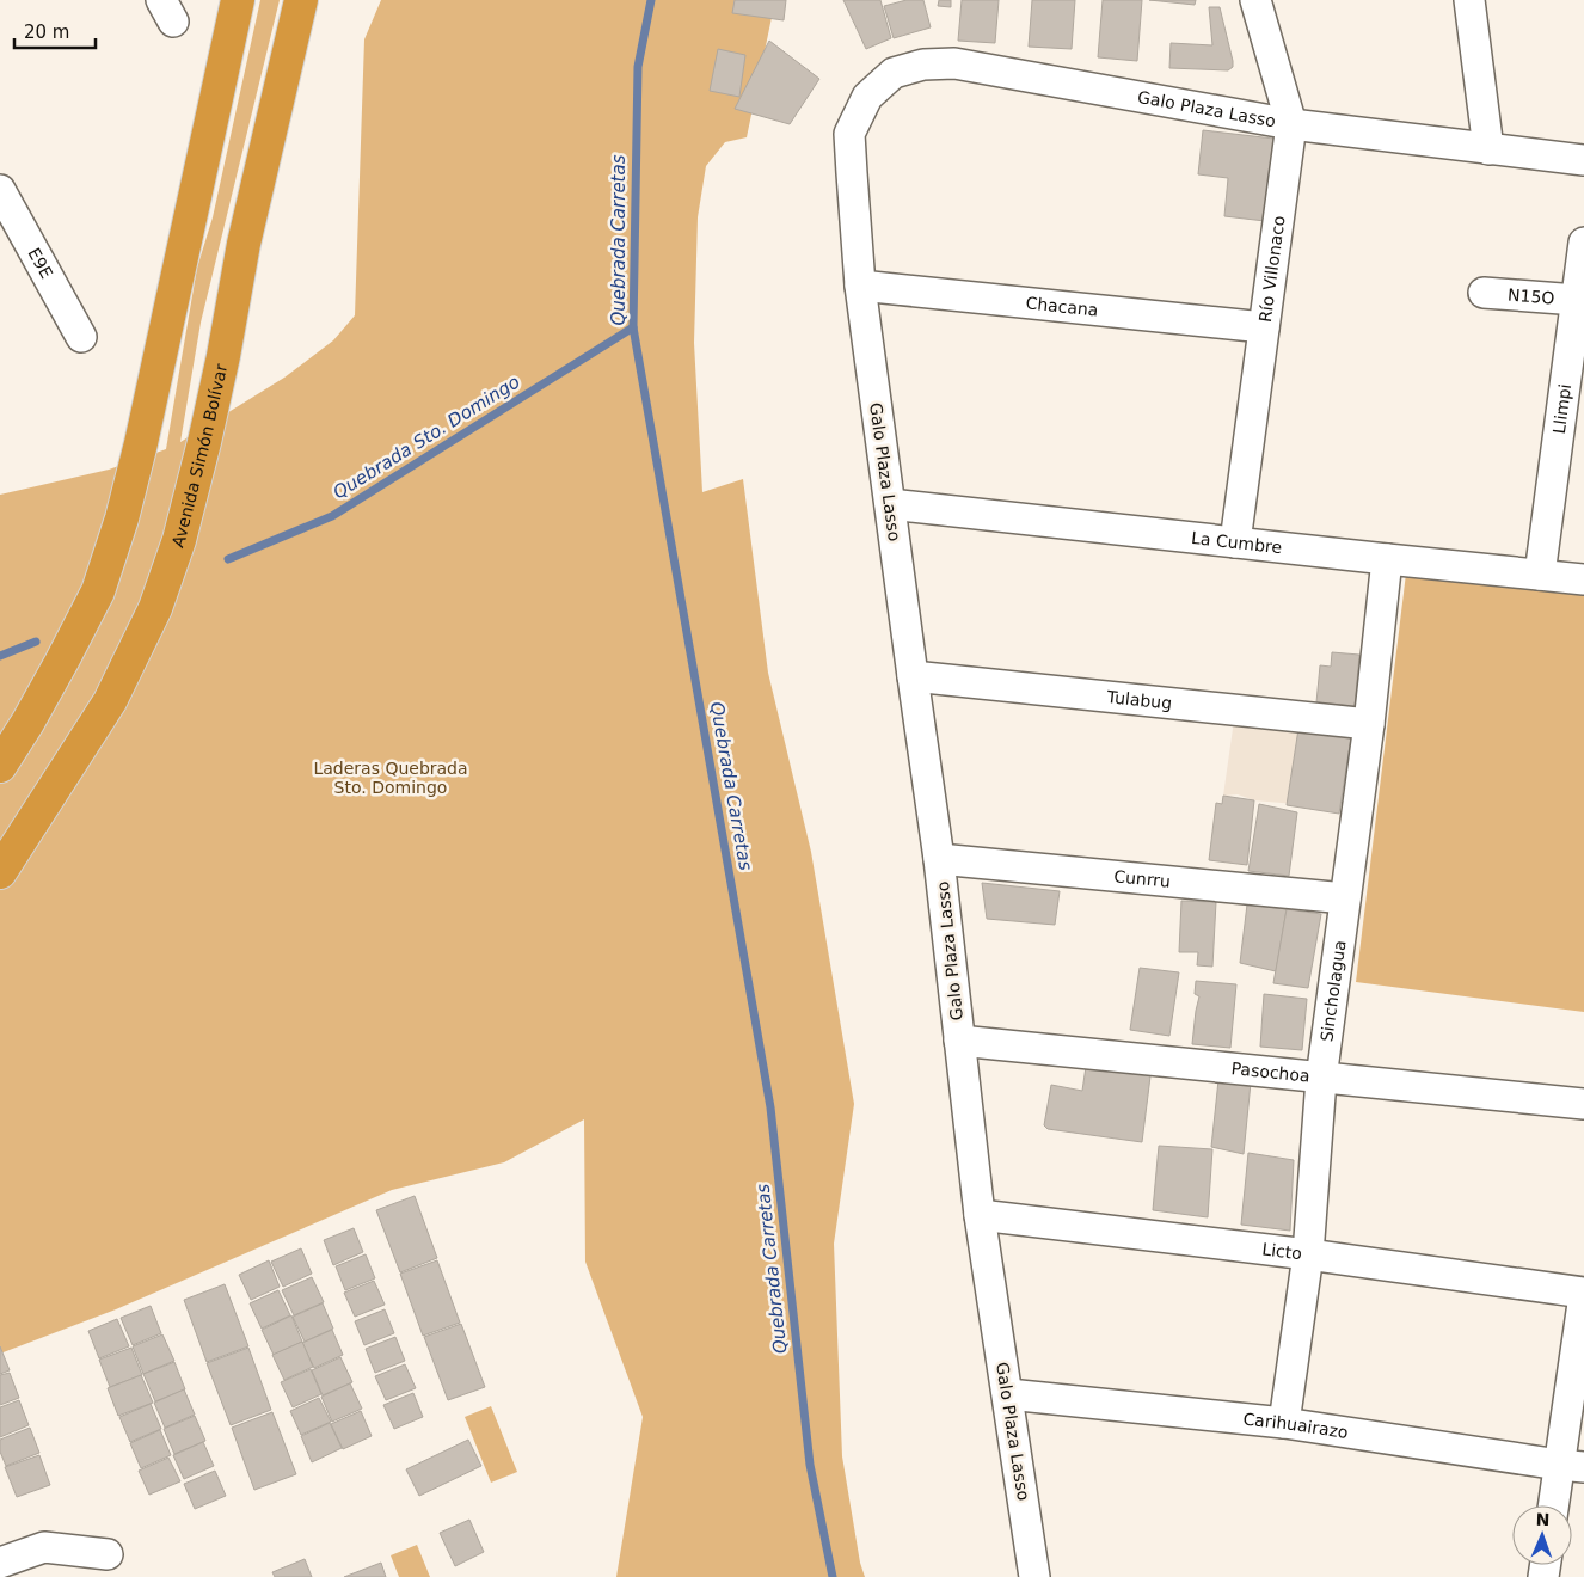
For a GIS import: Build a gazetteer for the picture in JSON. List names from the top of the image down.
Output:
{
  "streets": {
    "highway": ["Avenida Simón Bolívar"],
    "street": [
      "Galo Plaza Lasso",
      "E9E",
      "Río Villonaco",
      "N15O",
      "Chacana",
      "Llimpi",
      "La Cumbre",
      "Tulabug",
      "Cunrru",
      "Sincholagua",
      "Pasochoa",
      "Licto",
      "Carihuairazo"
    ]
  },
  "crossings": [
    ["Galo Plaza Lasso", "Río Villonaco"],
    ["Galo Plaza Lasso", "Chacana"],
    ["Galo Plaza Lasso", "La Cumbre"],
    ["Galo Plaza Lasso", "Tulabug"],
    ["Galo Plaza Lasso", "Cunrru"],
    ["Galo Plaza Lasso", "Pasochoa"],
    ["Galo Plaza Lasso", "Licto"],
    ["Galo Plaza Lasso", "Carihuairazo"],
    ["Río Villonaco", "Chacana"],
    ["Río Villonaco", "La Cumbre"],
    ["N15O", "Llimpi"],
    ["Llimpi", "La Cumbre"],
    ["La Cumbre", "Sincholagua"],
    ["Tulabug", "Sincholagua"],
    ["Cunrru", "Sincholagua"],
    ["Sincholagua", "Pasochoa"],
    ["Sincholagua", "Licto"],
    ["Sincholagua", "Carihuairazo"]
  ],
  "water": ["Quebrada Carretas", "Quebrada Sto. Domingo"],
  "parks": ["Laderas Quebrada Sto. Domingo"],
  "scale_bar": "20 m",
  "north": "top"
}
